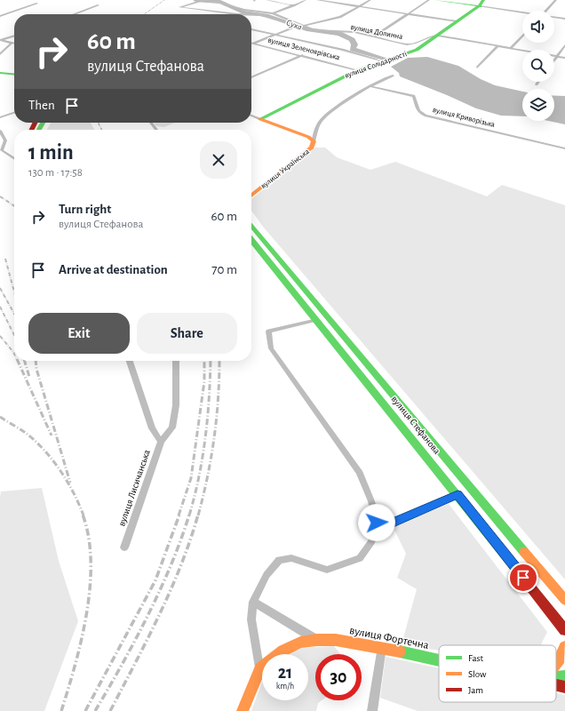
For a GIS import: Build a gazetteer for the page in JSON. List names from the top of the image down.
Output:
{
  "streets": {
    "street": [
      "вулиця Долинна",
      "вулиця Зеленоярівська",
      "вулиця Солідарності",
      "вулиця Криворізька",
      "вулиця Українська",
      "вулиця Стефанова",
      "вулиця Лисичанська",
      "вулиця Фортечна"
    ]
  },
  "crossings": [
    ["вулиця Долинна", "вулиця Солідарності"],
    ["вулиця Зеленоярівська", "вулиця Солідарності"],
    ["вулиця Солідарності", "вулиця Українська"]
  ],
  "water": ["Суха"],
  "legend": ["Fast", "Slow", "Jam"],
  "page": {
    "turn": ["60 m", "вулиця Стефанова"],
    "then": "Then",
    "heading": ["1 min", "130 m · 17:58"],
    "list": [
      {
        "name": "Turn right",
        "note": "вулиця Стефанова",
        "value": "60 m"
      },
      {
        "name": "Arrive at destination",
        "value": "70 m"
      }
    ],
    "buttons": ["Exit", "Share"],
    "speed": "21 km/h",
    "limit": "30"
  }
}
